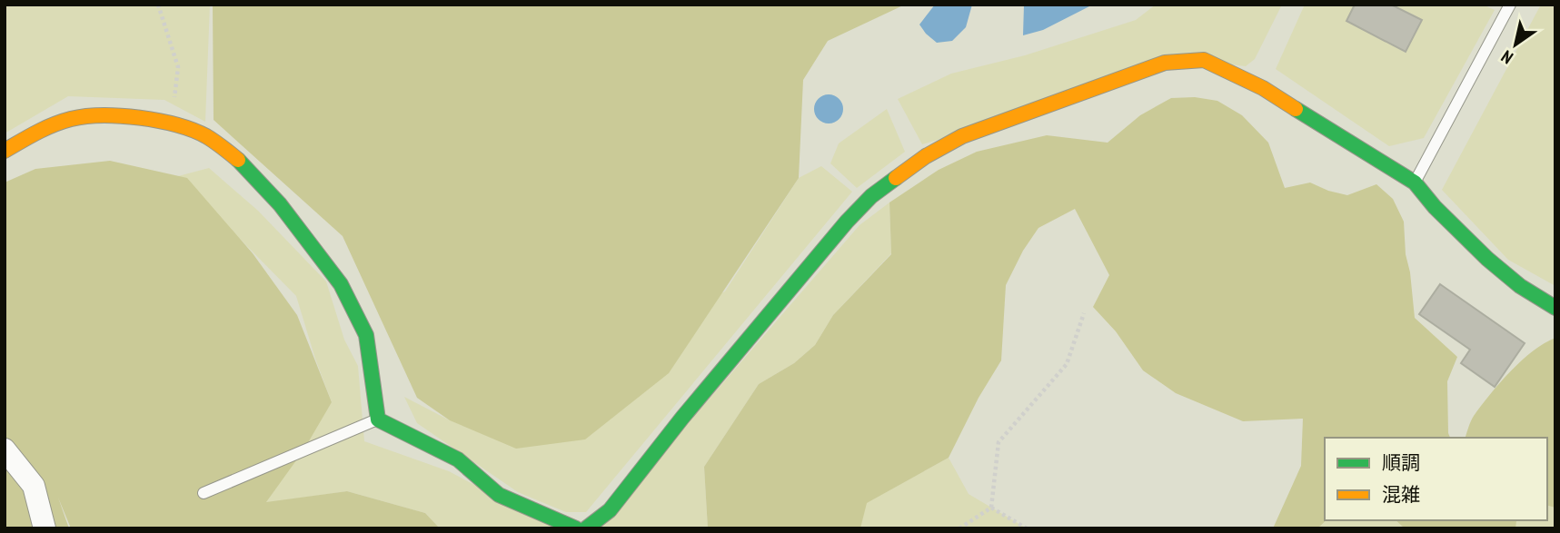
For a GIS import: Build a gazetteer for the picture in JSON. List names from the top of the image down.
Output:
{
  "legend": ["順調", "混雑"],
  "north": "bottom left"
}
